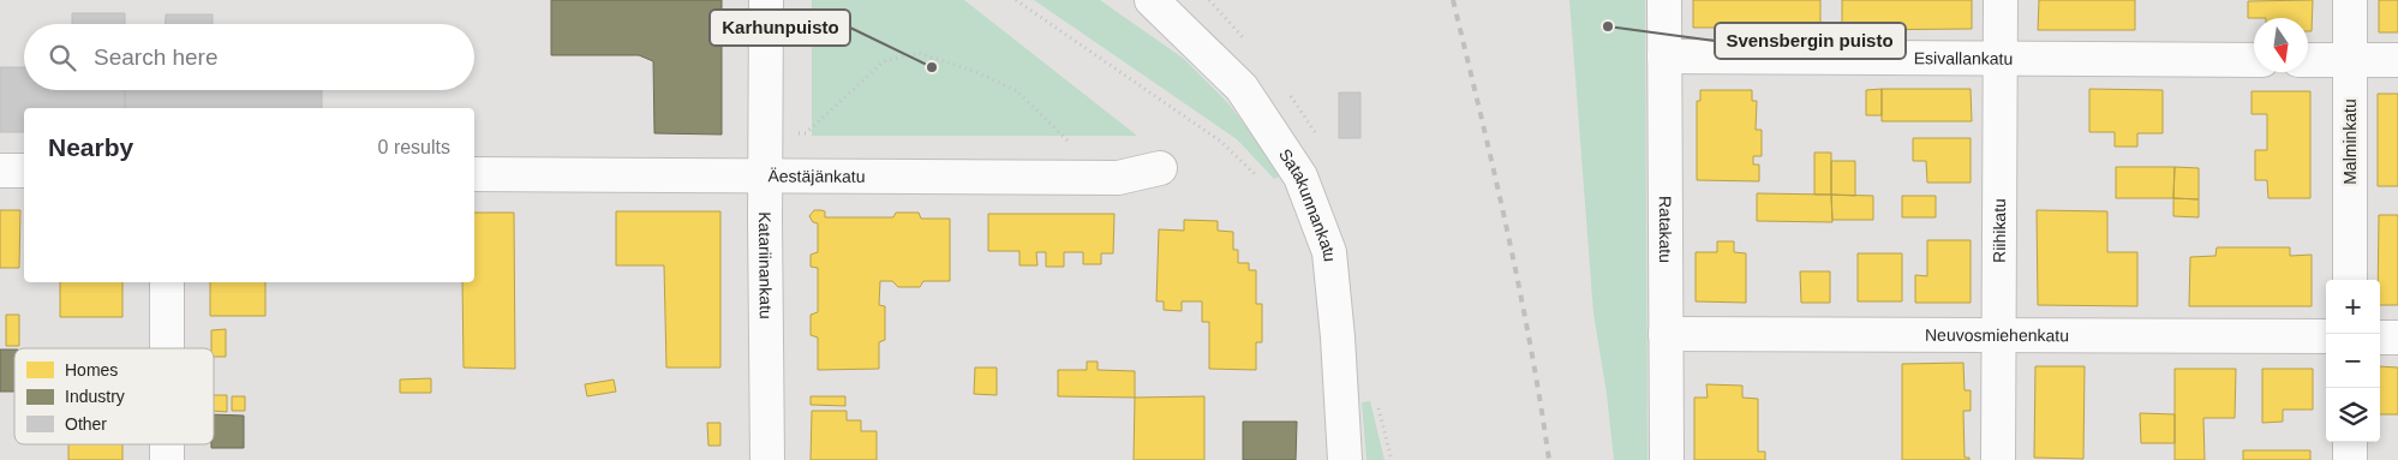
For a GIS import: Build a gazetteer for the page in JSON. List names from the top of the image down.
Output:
{
  "streets": {
    "street": [
      "Esivallankatu",
      "Malminkatu",
      "Äestäjänkatu",
      "Satakunnankatu",
      "Riihikatu",
      "Ratakatu",
      "Katariinankatu",
      "Neuvosmiehenkatu"
    ]
  },
  "crossings": [
    ["Esivallankatu", "Riihikatu"],
    ["Esivallankatu", "Ratakatu"],
    ["Äestäjänkatu", "Katariinankatu"],
    ["Riihikatu", "Neuvosmiehenkatu"],
    ["Ratakatu", "Neuvosmiehenkatu"]
  ],
  "places": ["Svensbergin puisto", "Karhunpuisto"],
  "legend": ["Homes", "Industry", "Other"],
  "north": "bottom",
  "page": {
    "search": "Search here",
    "heading": ["Nearby", "0 results"],
    "map_buttons": ["+", "−"]
  }
}
